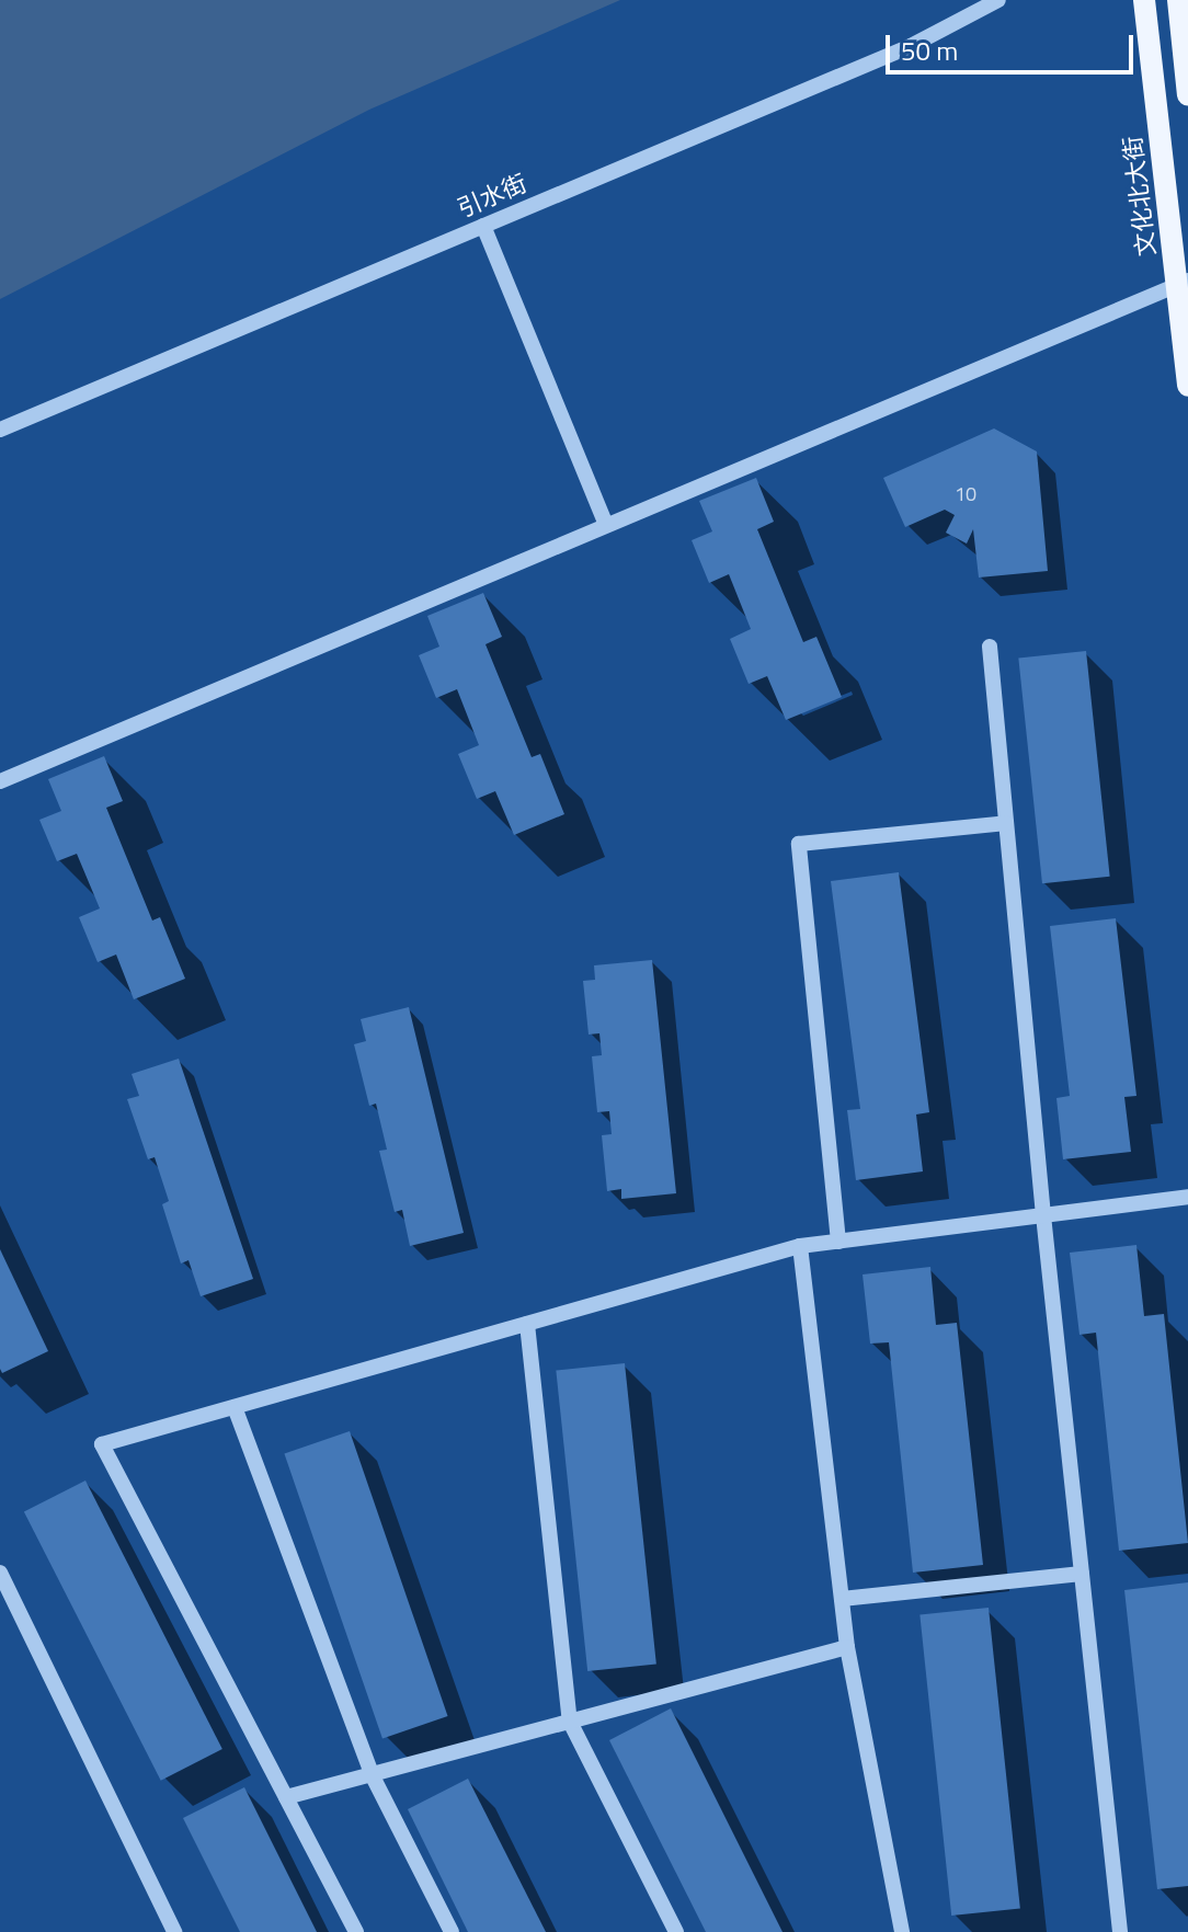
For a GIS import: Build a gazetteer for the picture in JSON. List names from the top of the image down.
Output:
{
  "streets": {
    "main road": ["文化北大街"],
    "street": ["引水街"]
  },
  "house_numbers": ["10"],
  "scale_bar": "50 m"
}
